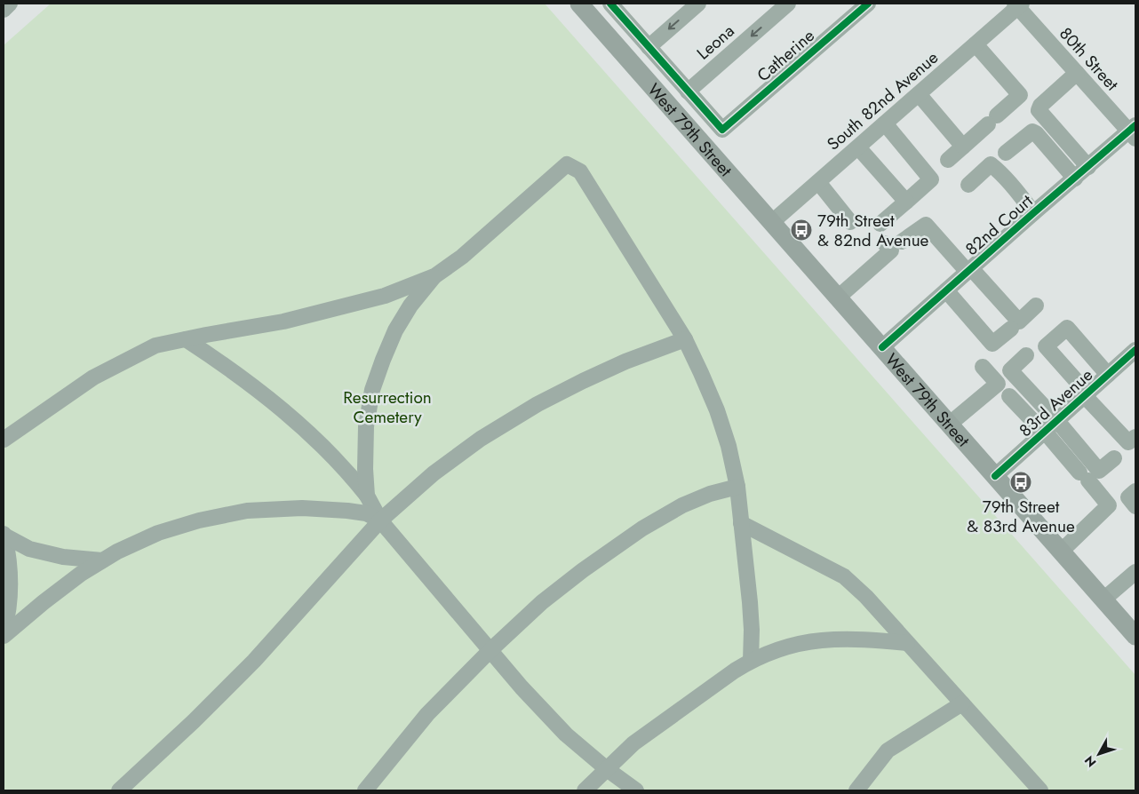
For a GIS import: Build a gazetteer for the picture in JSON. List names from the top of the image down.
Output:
{
  "streets": {
    "main road": ["West 79th Street"],
    "street": [
      "Leona",
      "Catherine",
      "80th Street",
      "South 82nd Avenue",
      "82nd Court",
      "83rd Avenue"
    ]
  },
  "crossings": [
    ["Leona", "Catherine"],
    ["80th Street", "South 82nd Avenue"],
    ["80th Street", "82nd Court"],
    ["South 82nd Avenue", "West 79th Street"],
    ["West 79th Street", "82nd Court"],
    ["West 79th Street", "83rd Avenue"]
  ],
  "parks": ["Resurrection Cemetery"],
  "places": {
    "bus stop": ["79th Street & 82nd Avenue", "79th Street & 83rd Avenue"]
  },
  "north": "bottom left"
}
